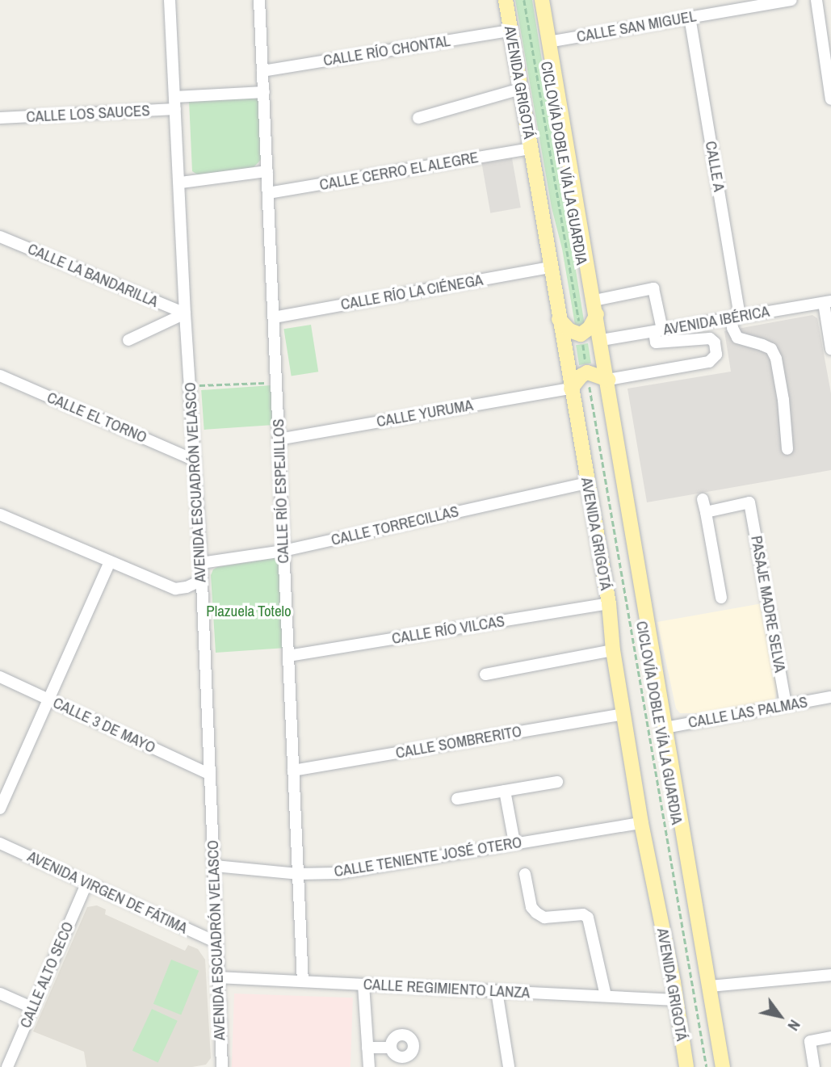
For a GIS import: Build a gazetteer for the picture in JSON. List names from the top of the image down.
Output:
{
  "streets": {
    "main road": ["AVENIDA GRIGOTÁ"],
    "street": [
      "CALLE SAN MIGUEL",
      "CALLE RÍO CHONTAL",
      "CALLE LOS SAUCES",
      "CALLE A",
      "CALLE CERRO EL ALEGRE",
      "CALLE LA BANDARILLA",
      "CALLE RÍO LA CIÉNEGA",
      "AVENIDA IBÉRICA",
      "CALLE YURUMA",
      "CALLE EL TORNO",
      "AVENIDA ESCUADRÓN VELASCO",
      "CALLE RÍO ESPEJILLOS",
      "CALLE TORRECILLAS",
      "PASAJE MADRE SELVA",
      "CALLE RÍO VILCAS",
      "CALLE LAS PALMAS",
      "CALLE 3 DE MAYO",
      "CALLE SOMBRERITO",
      "CALLE TENIENTE JOSÉ OTERO",
      "AVENIDA VIRGEN DE FÁTIMA",
      "CALLE ALTO SECO",
      "CALLE REGIMIENTO LANZA"
    ],
    "path": ["CICLOVÍA DOBLE VÍA LA GUARDIA"]
  },
  "crossings": [
    ["CALLE SAN MIGUEL", "CALLE A"],
    ["CALLE RÍO CHONTAL", "AVENIDA GRIGOTÁ"],
    ["CALLE RÍO CHONTAL", "CALLE RÍO ESPEJILLOS"],
    ["AVENIDA GRIGOTÁ", "CALLE CERRO EL ALEGRE"],
    ["AVENIDA GRIGOTÁ", "CALLE RÍO LA CIÉNEGA"],
    ["AVENIDA GRIGOTÁ", "CALLE YURUMA"],
    ["AVENIDA GRIGOTÁ", "CALLE TORRECILLAS"],
    ["AVENIDA GRIGOTÁ", "CALLE RÍO VILCAS"],
    ["AVENIDA GRIGOTÁ", "CALLE SOMBRERITO"],
    ["AVENIDA GRIGOTÁ", "CALLE TENIENTE JOSÉ OTERO"],
    ["AVENIDA GRIGOTÁ", "CALLE REGIMIENTO LANZA"],
    ["CALLE LOS SAUCES", "AVENIDA ESCUADRÓN VELASCO"],
    ["CALLE LOS SAUCES", "CALLE RÍO ESPEJILLOS"],
    ["CALLE A", "AVENIDA IBÉRICA"],
    ["CALLE CERRO EL ALEGRE", "CALLE RÍO ESPEJILLOS"],
    ["CALLE LA BANDARILLA", "AVENIDA ESCUADRÓN VELASCO"],
    ["CALLE RÍO LA CIÉNEGA", "CALLE RÍO ESPEJILLOS"],
    ["CALLE YURUMA", "CALLE RÍO ESPEJILLOS"],
    ["CALLE EL TORNO", "AVENIDA ESCUADRÓN VELASCO"],
    ["AVENIDA ESCUADRÓN VELASCO", "CALLE TORRECILLAS"],
    ["AVENIDA ESCUADRÓN VELASCO", "CALLE 3 DE MAYO"],
    ["AVENIDA ESCUADRÓN VELASCO", "CALLE TENIENTE JOSÉ OTERO"],
    ["AVENIDA ESCUADRÓN VELASCO", "AVENIDA VIRGEN DE FÁTIMA"],
    ["AVENIDA ESCUADRÓN VELASCO", "CALLE REGIMIENTO LANZA"],
    ["CALLE RÍO ESPEJILLOS", "CALLE TORRECILLAS"],
    ["CALLE RÍO ESPEJILLOS", "CALLE RÍO VILCAS"],
    ["CALLE RÍO ESPEJILLOS", "CALLE SOMBRERITO"],
    ["CALLE RÍO ESPEJILLOS", "CALLE TENIENTE JOSÉ OTERO"],
    ["CALLE RÍO ESPEJILLOS", "CALLE REGIMIENTO LANZA"],
    ["PASAJE MADRE SELVA", "CALLE LAS PALMAS"],
    ["AVENIDA VIRGEN DE FÁTIMA", "CALLE ALTO SECO"]
  ],
  "parks": ["Plazuela Totelo"],
  "north": "bottom right"
}
